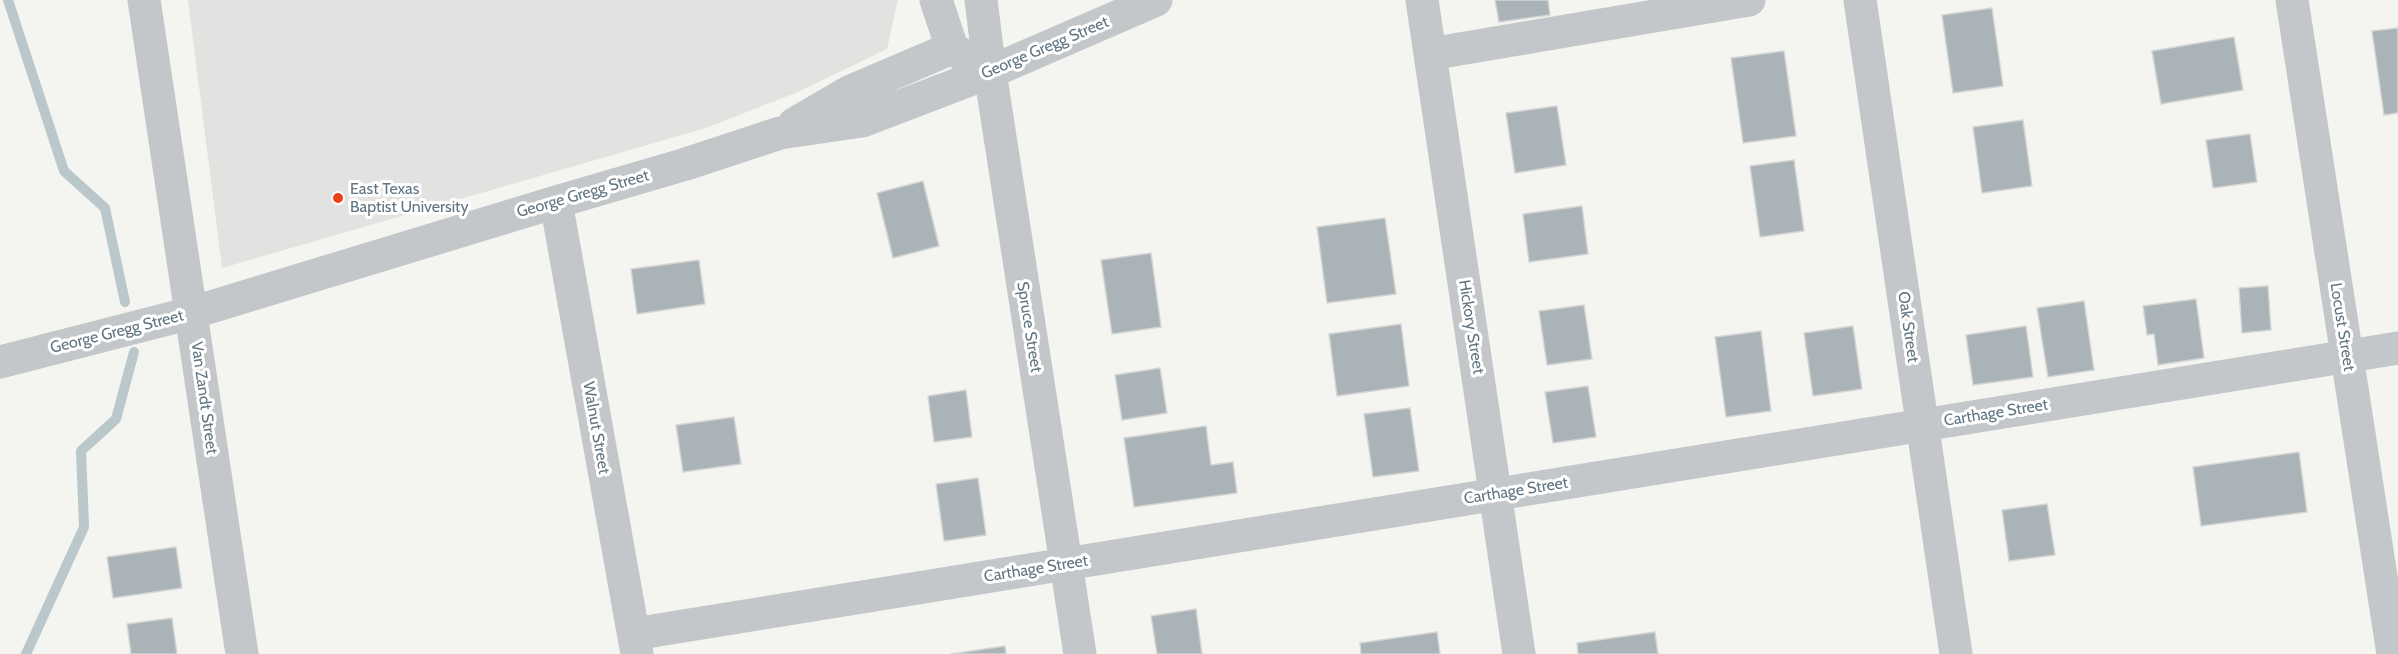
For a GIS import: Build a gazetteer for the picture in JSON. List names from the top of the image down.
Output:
{
  "streets": {
    "street": [
      "George Gregg Street",
      "Spruce Street",
      "Hickory Street",
      "Oak Street",
      "Locust Street",
      "Van Zandt Street",
      "Carthage Street",
      "Walnut Street"
    ]
  },
  "crossings": [
    ["George Gregg Street", "Spruce Street"],
    ["George Gregg Street", "Van Zandt Street"],
    ["George Gregg Street", "Walnut Street"],
    ["Spruce Street", "Carthage Street"],
    ["Hickory Street", "Carthage Street"],
    ["Oak Street", "Carthage Street"],
    ["Locust Street", "Carthage Street"],
    ["Carthage Street", "Walnut Street"]
  ],
  "places": ["East Texas Baptist University"]
}
